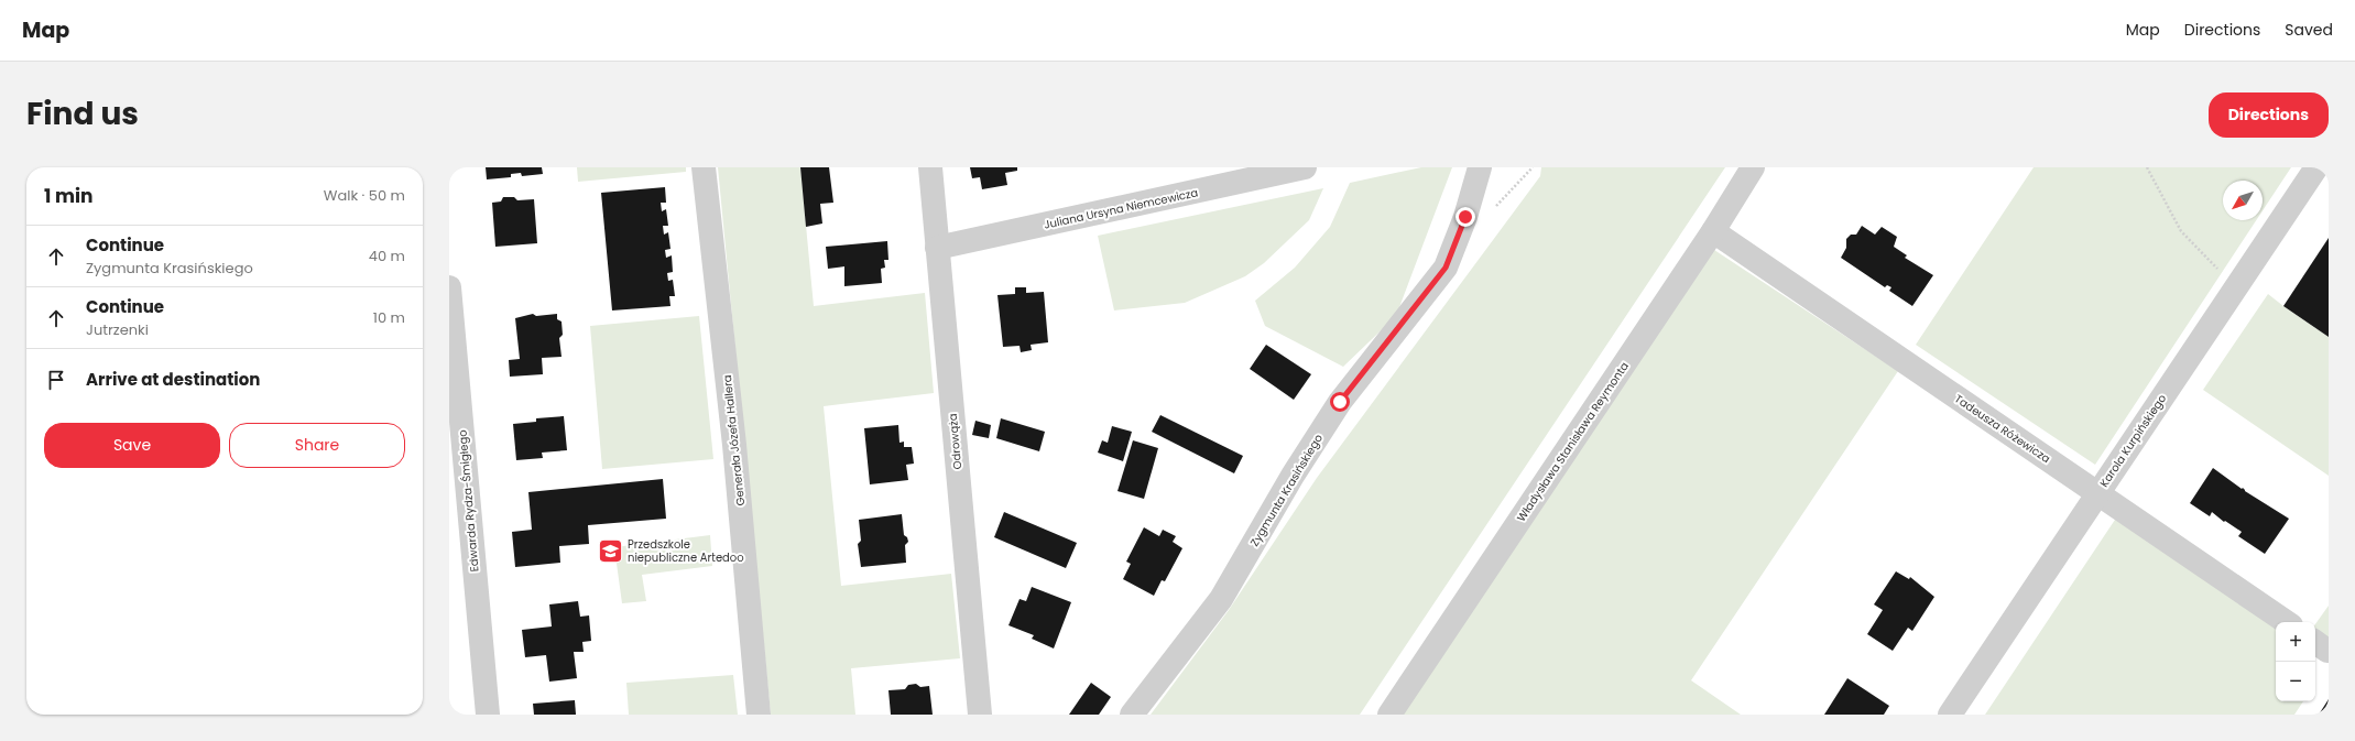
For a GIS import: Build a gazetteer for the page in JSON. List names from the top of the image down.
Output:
{
  "streets": {
    "street": [
      "Juliana Ursyna Niemcewicza",
      "Tadeusza Różewicza",
      "Generała Józefa Hallera",
      "Karola Kurpińskiego",
      "Odrowąża",
      "Władysława Stanisława Reymonta",
      "Zygmunta Krasińskiego",
      "Edwarda Rydza-Śmigłego"
    ]
  },
  "crossings": [
    ["Juliana Ursyna Niemcewicza", "Odrowąża"],
    ["Tadeusza Różewicza", "Karola Kurpińskiego"],
    ["Tadeusza Różewicza", "Władysława Stanisława Reymonta"]
  ],
  "places": {
    "school or university": ["Przedszkole niepubliczne Artedoo"]
  },
  "north": "bottom left",
  "page": {
    "header": "Map",
    "nav": ["Map", "Directions", "Saved"],
    "title": "Find us",
    "buttons": [
      "Directions",
      ["Save", "Share"]
    ],
    "heading": ["1 min", "Walk · 50 m"],
    "list": [
      ["Continue", "Zygmunta Krasińskiego", "40 m"],
      ["Continue", "Jutrzenki", "10 m"],
      "Arrive at destination"
    ],
    "map_buttons": ["+", "−"]
  }
}
